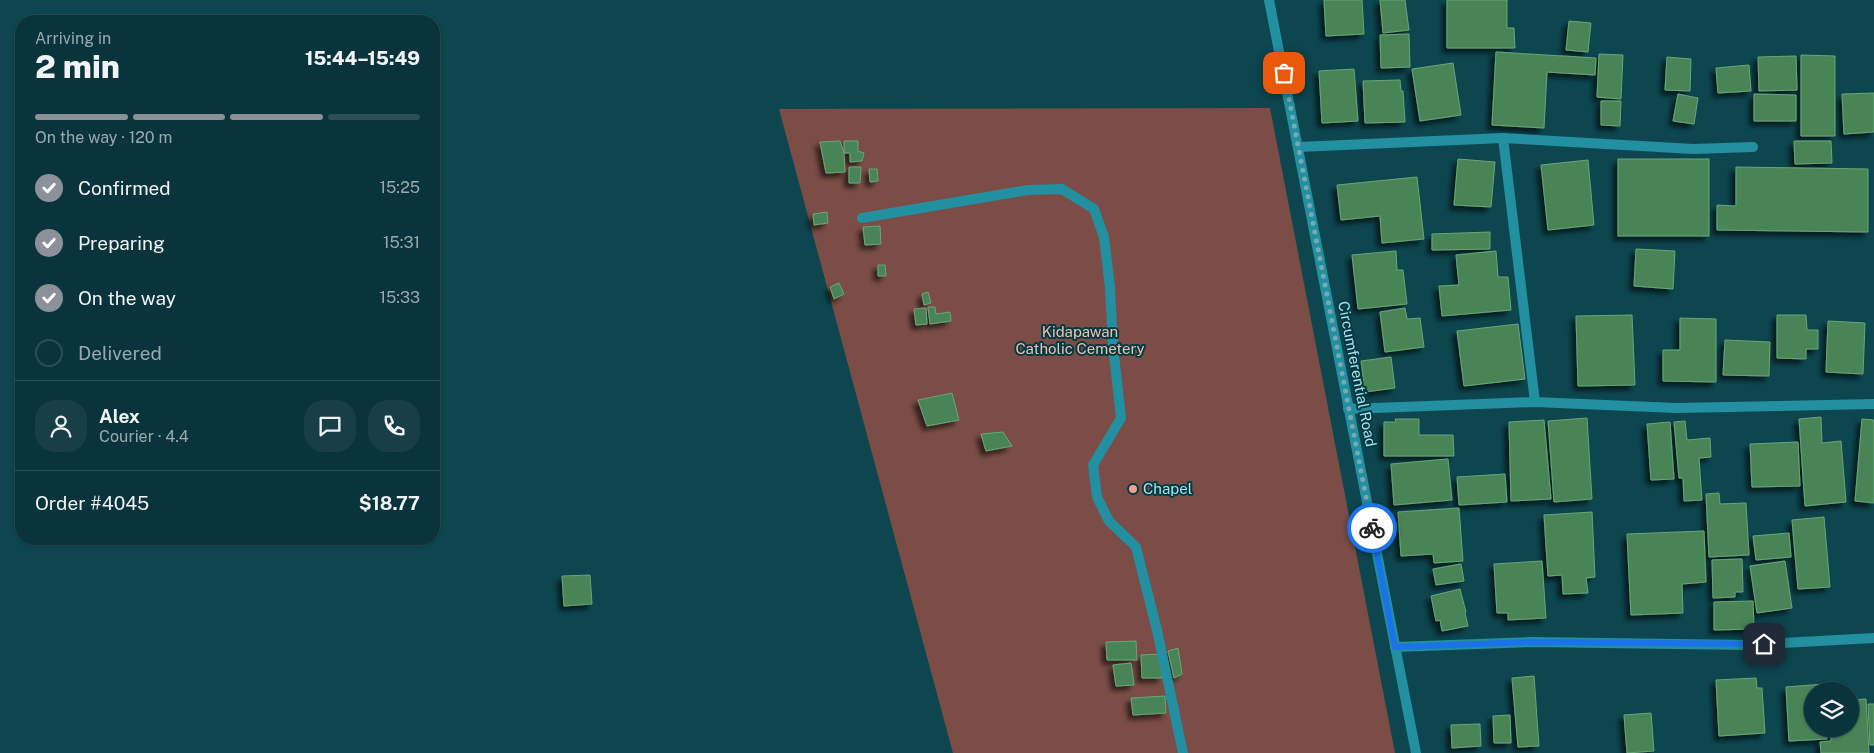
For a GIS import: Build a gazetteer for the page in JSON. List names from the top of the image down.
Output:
{
  "streets": {
    "street": ["Circumferential Road"]
  },
  "parks": ["Kidapawan Catholic Cemetery"],
  "places": ["Chapel"],
  "page": {
    "heading": ["2 min", "Arriving in", "15:44–15:49"],
    "panel": [
      "Alex",
      "Courier · 4.4",
      "Order #4045",
      "$18.77"
    ],
    "bar": "On the way · 120 m",
    "list": [
      ["Confirmed", "15:25"],
      ["Preparing", "15:31"],
      ["On the way", "15:33"],
      "Delivered"
    ]
  }
}
